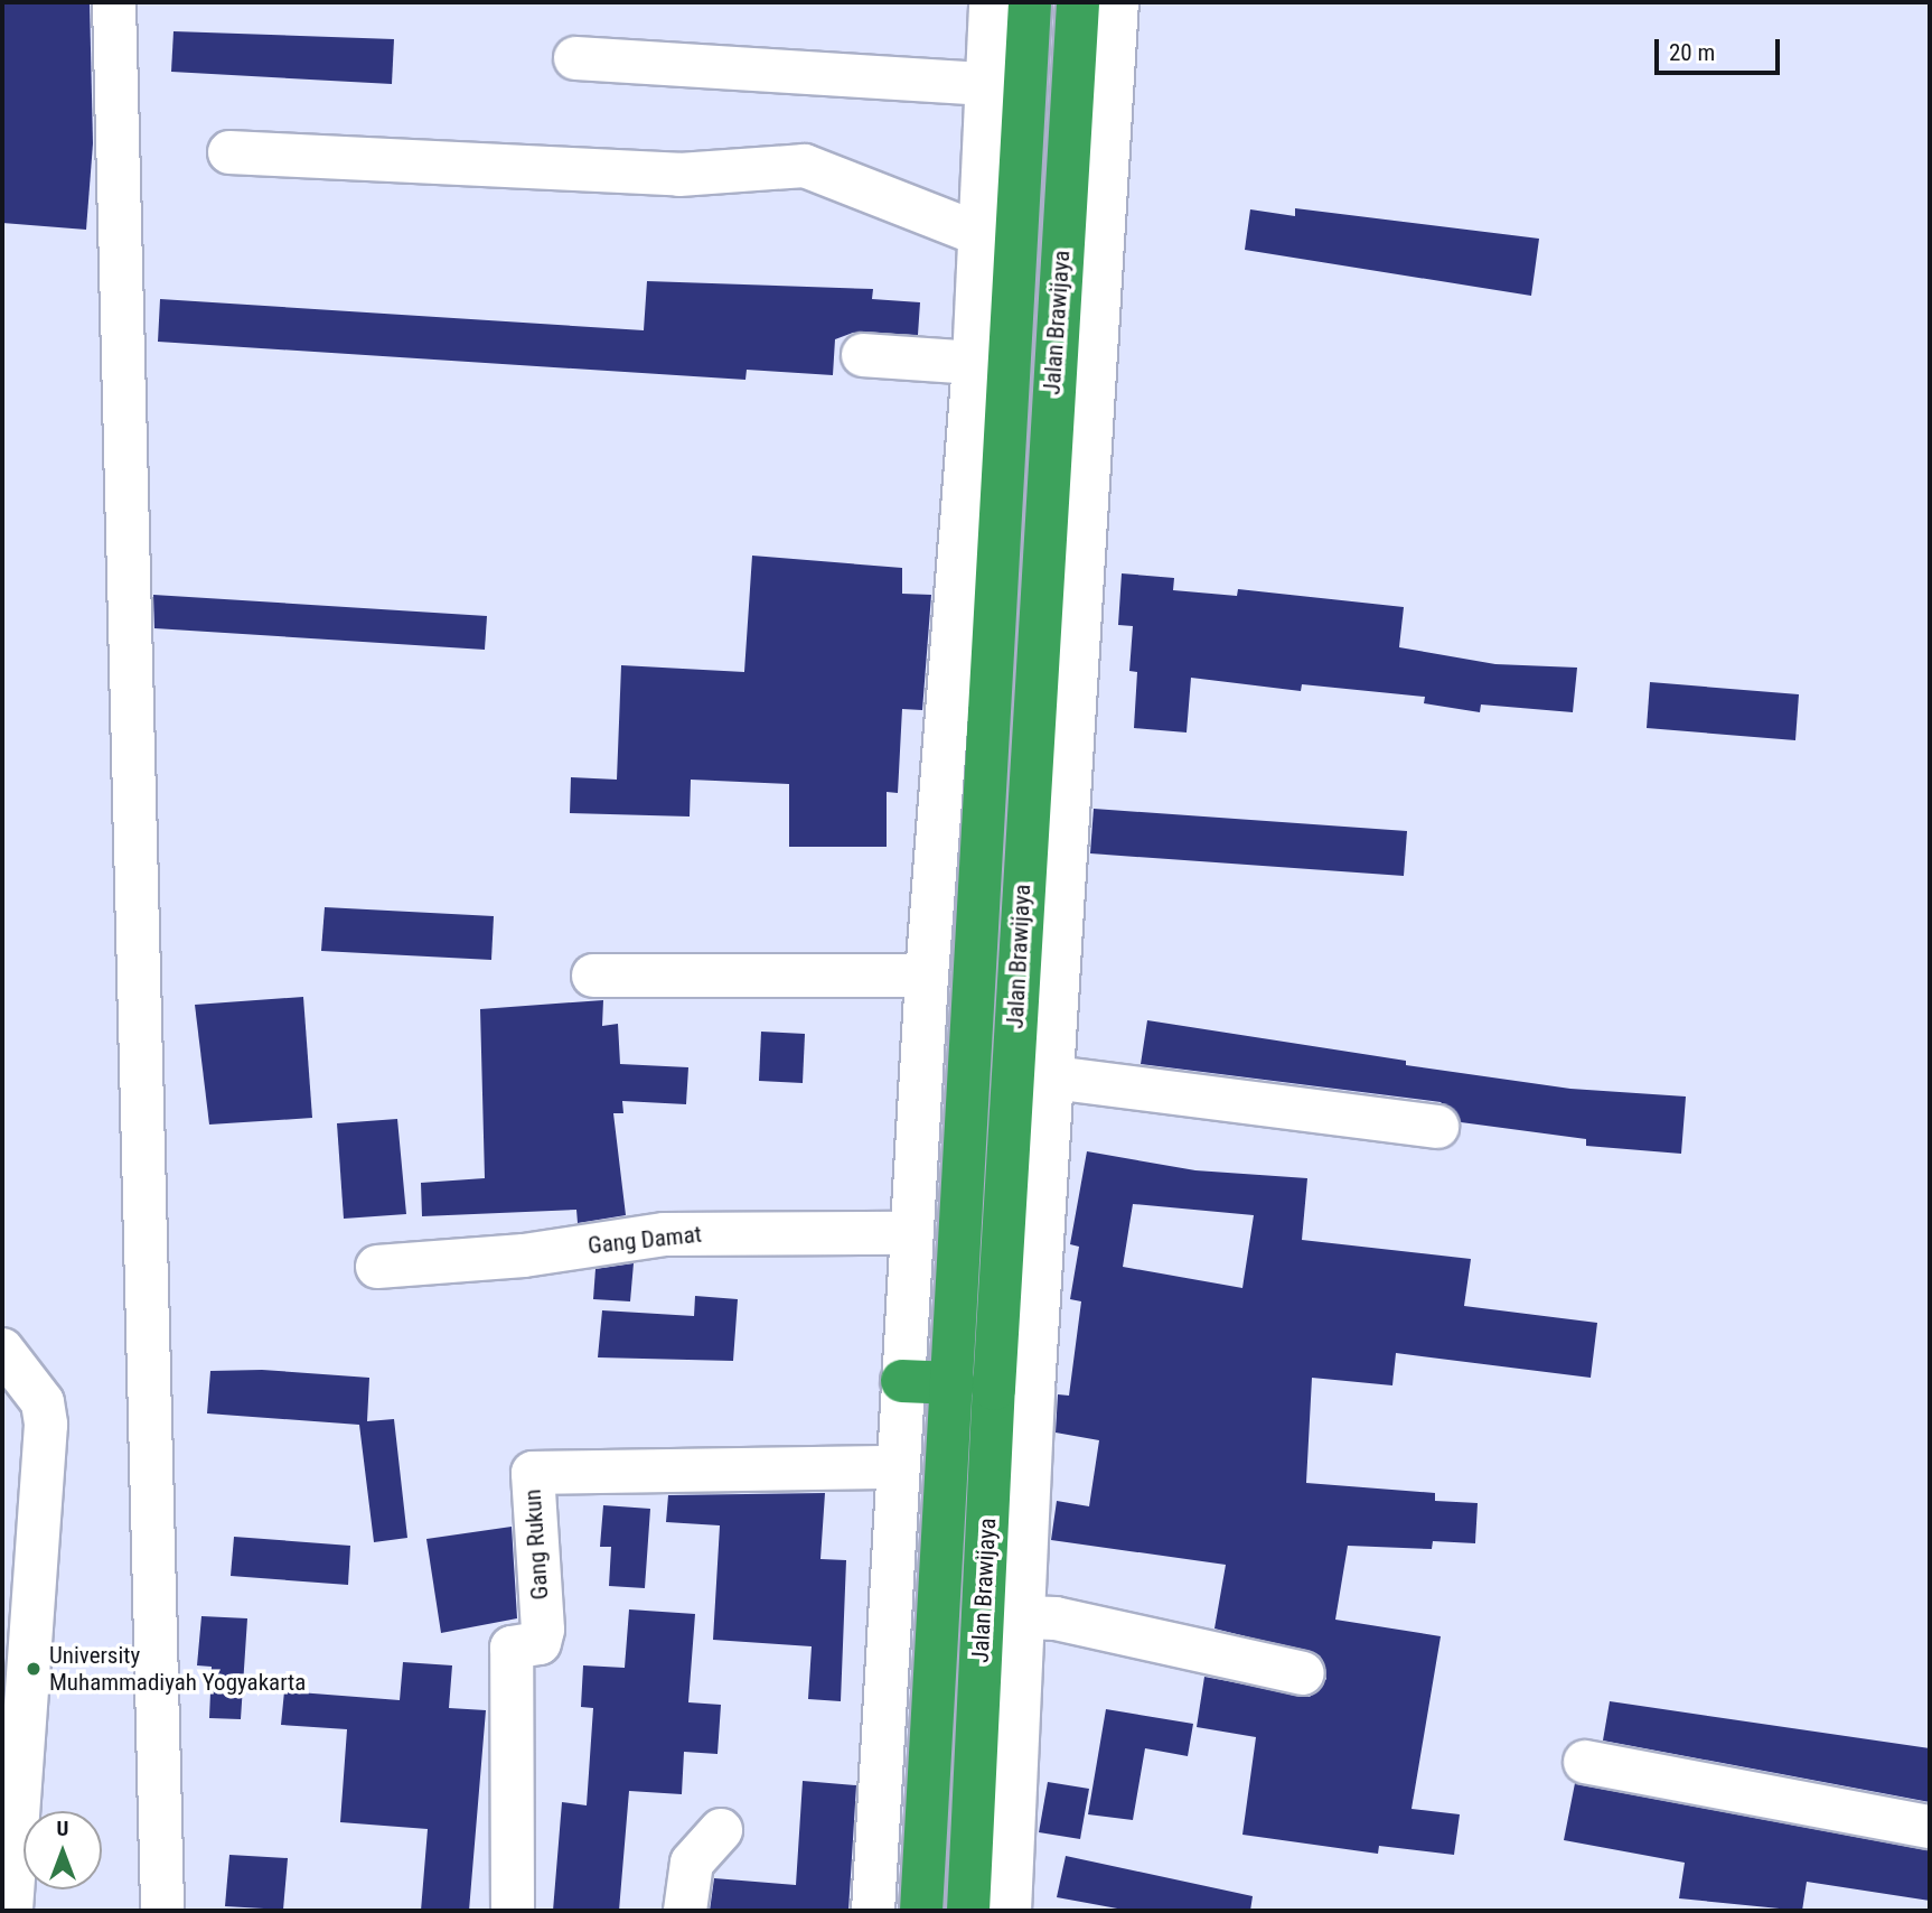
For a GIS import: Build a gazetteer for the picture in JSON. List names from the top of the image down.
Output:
{
  "streets": {
    "highway": ["Jalan Brawijaya"],
    "street": ["Gang Damat", "Gang Rukun"]
  },
  "places": ["University Muhammadiyah Yogyakarta"],
  "scale_bar": "20 m",
  "north": "top"
}
